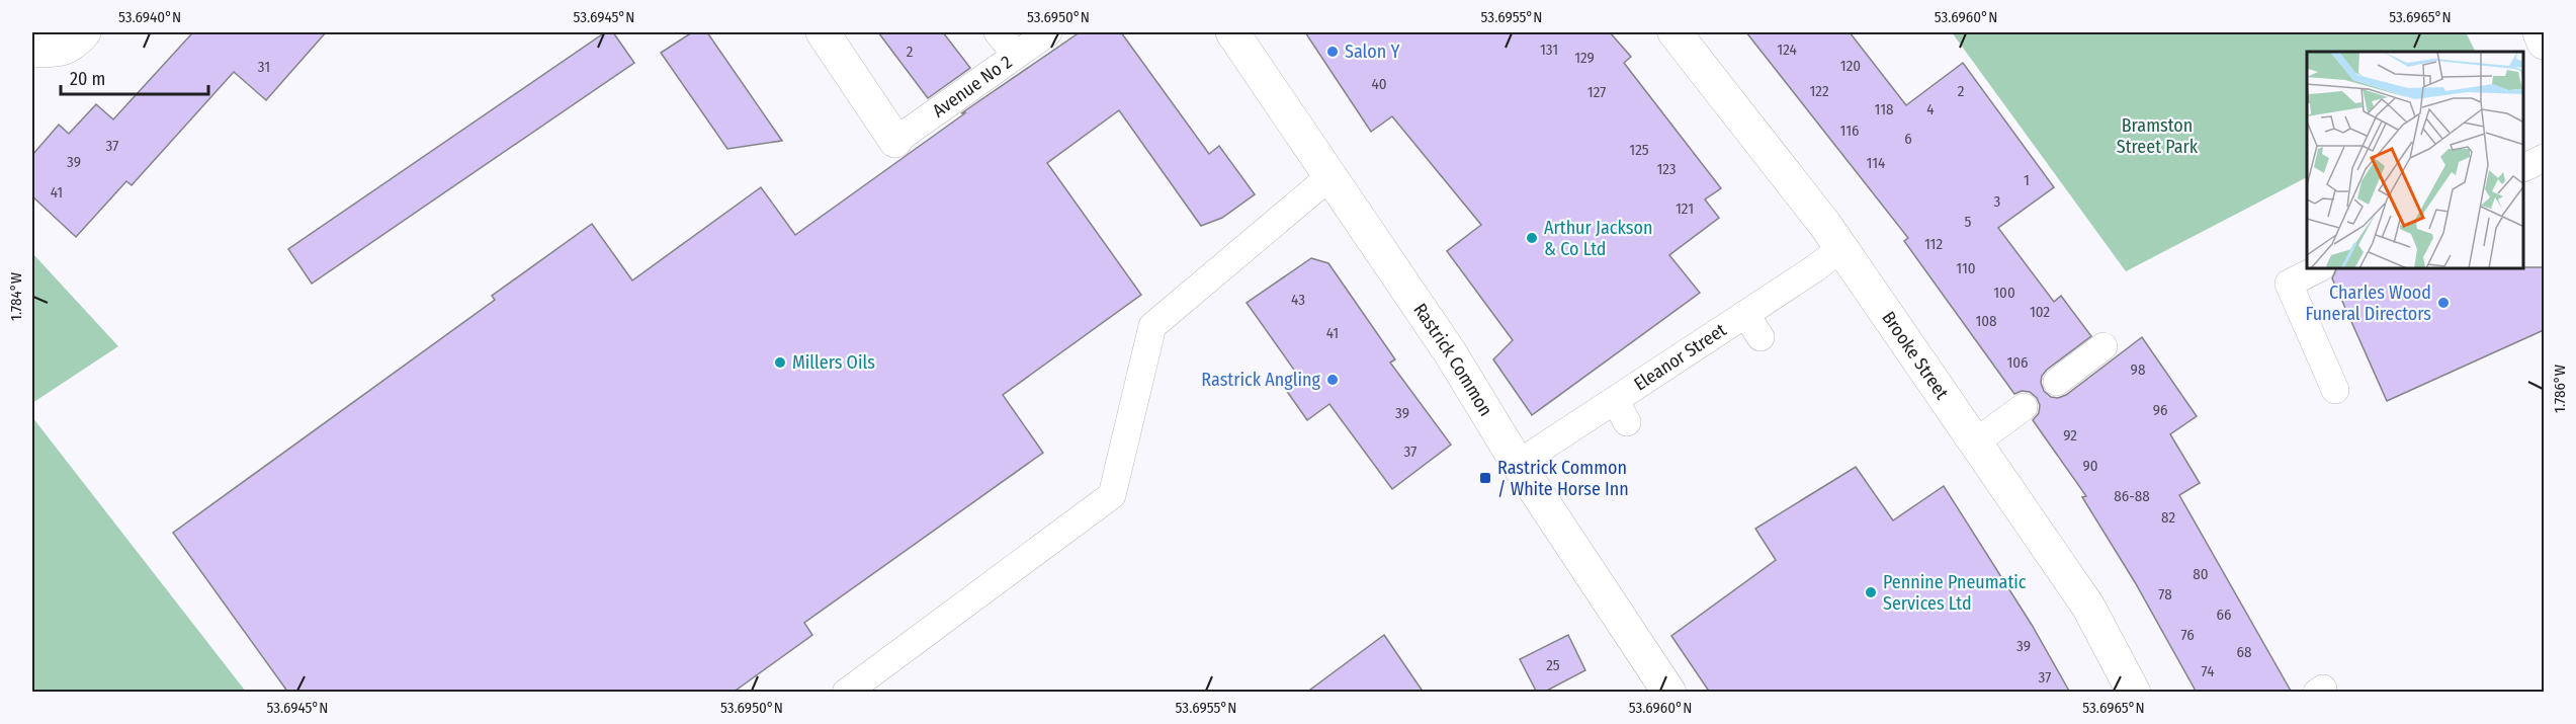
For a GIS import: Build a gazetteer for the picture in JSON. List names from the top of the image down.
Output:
{
  "streets": {
    "street": ["Brooke Street", "Rastrick Common"],
    "lane": ["Avenue No 2", "Eleanor Street"]
  },
  "crossings": [
    ["Brooke Street", "Eleanor Street"],
    ["Eleanor Street", "Rastrick Common"]
  ],
  "parks": ["Bramston Street Park"],
  "places": {
    "other": [
      "Salon Y",
      "Arthur Jackson & Co Ltd",
      "Charles Wood Funeral Directors",
      "Millers Oils",
      "Rastrick Angling",
      "Pennine Pneumatic Services Ltd"
    ],
    "transit": ["Rastrick Common / White Horse Inn"]
  },
  "house_numbers": [
    "131",
    "124",
    "2",
    "129",
    "120",
    "31",
    "40",
    "122",
    "2",
    "127",
    "118",
    "4",
    "116",
    "6",
    "37",
    "125",
    "39",
    "114",
    "123",
    "1",
    "41",
    "3",
    "121",
    "5",
    "112",
    "110",
    "100",
    "43",
    "102",
    "108",
    "41",
    "106",
    "98",
    "96",
    "39",
    "92",
    "37",
    "90",
    "86-88",
    "82",
    "80",
    "78",
    "66",
    "76",
    "39",
    "68",
    "25",
    "74",
    "37"
  ],
  "scale_bar": "20 m",
  "coordinates": [
    "53.6940°N",
    "53.6945°N",
    "53.6950°N",
    "53.6955°N",
    "53.6960°N",
    "53.6965°N",
    "1.784°W",
    "1.786°W"
  ]
}
